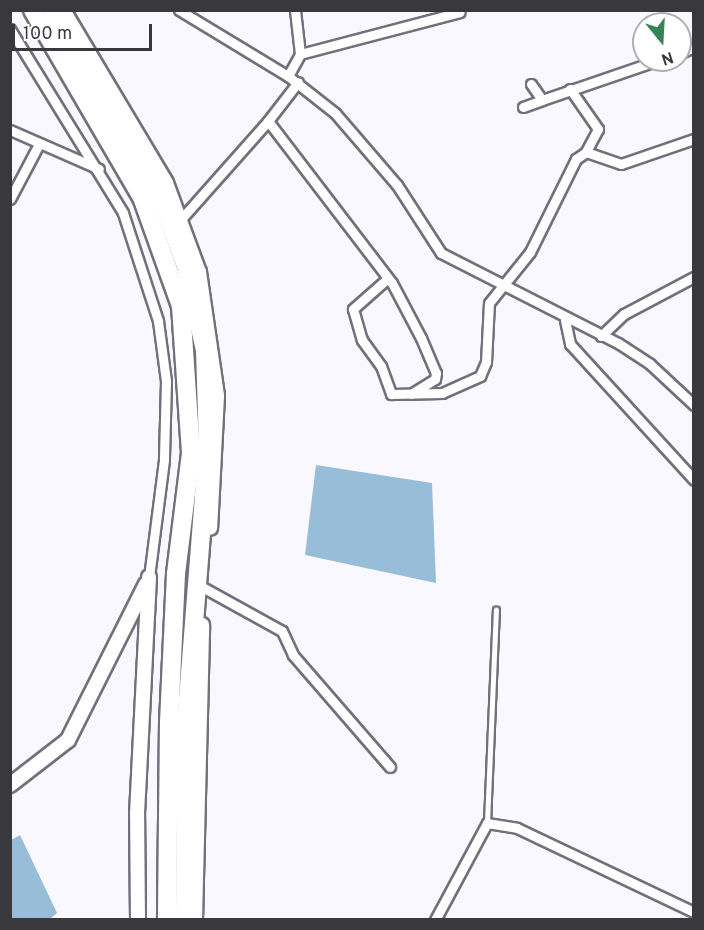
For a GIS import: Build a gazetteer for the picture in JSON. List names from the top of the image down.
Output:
{
  "scale_bar": "100 m",
  "north": "bottom"
}
